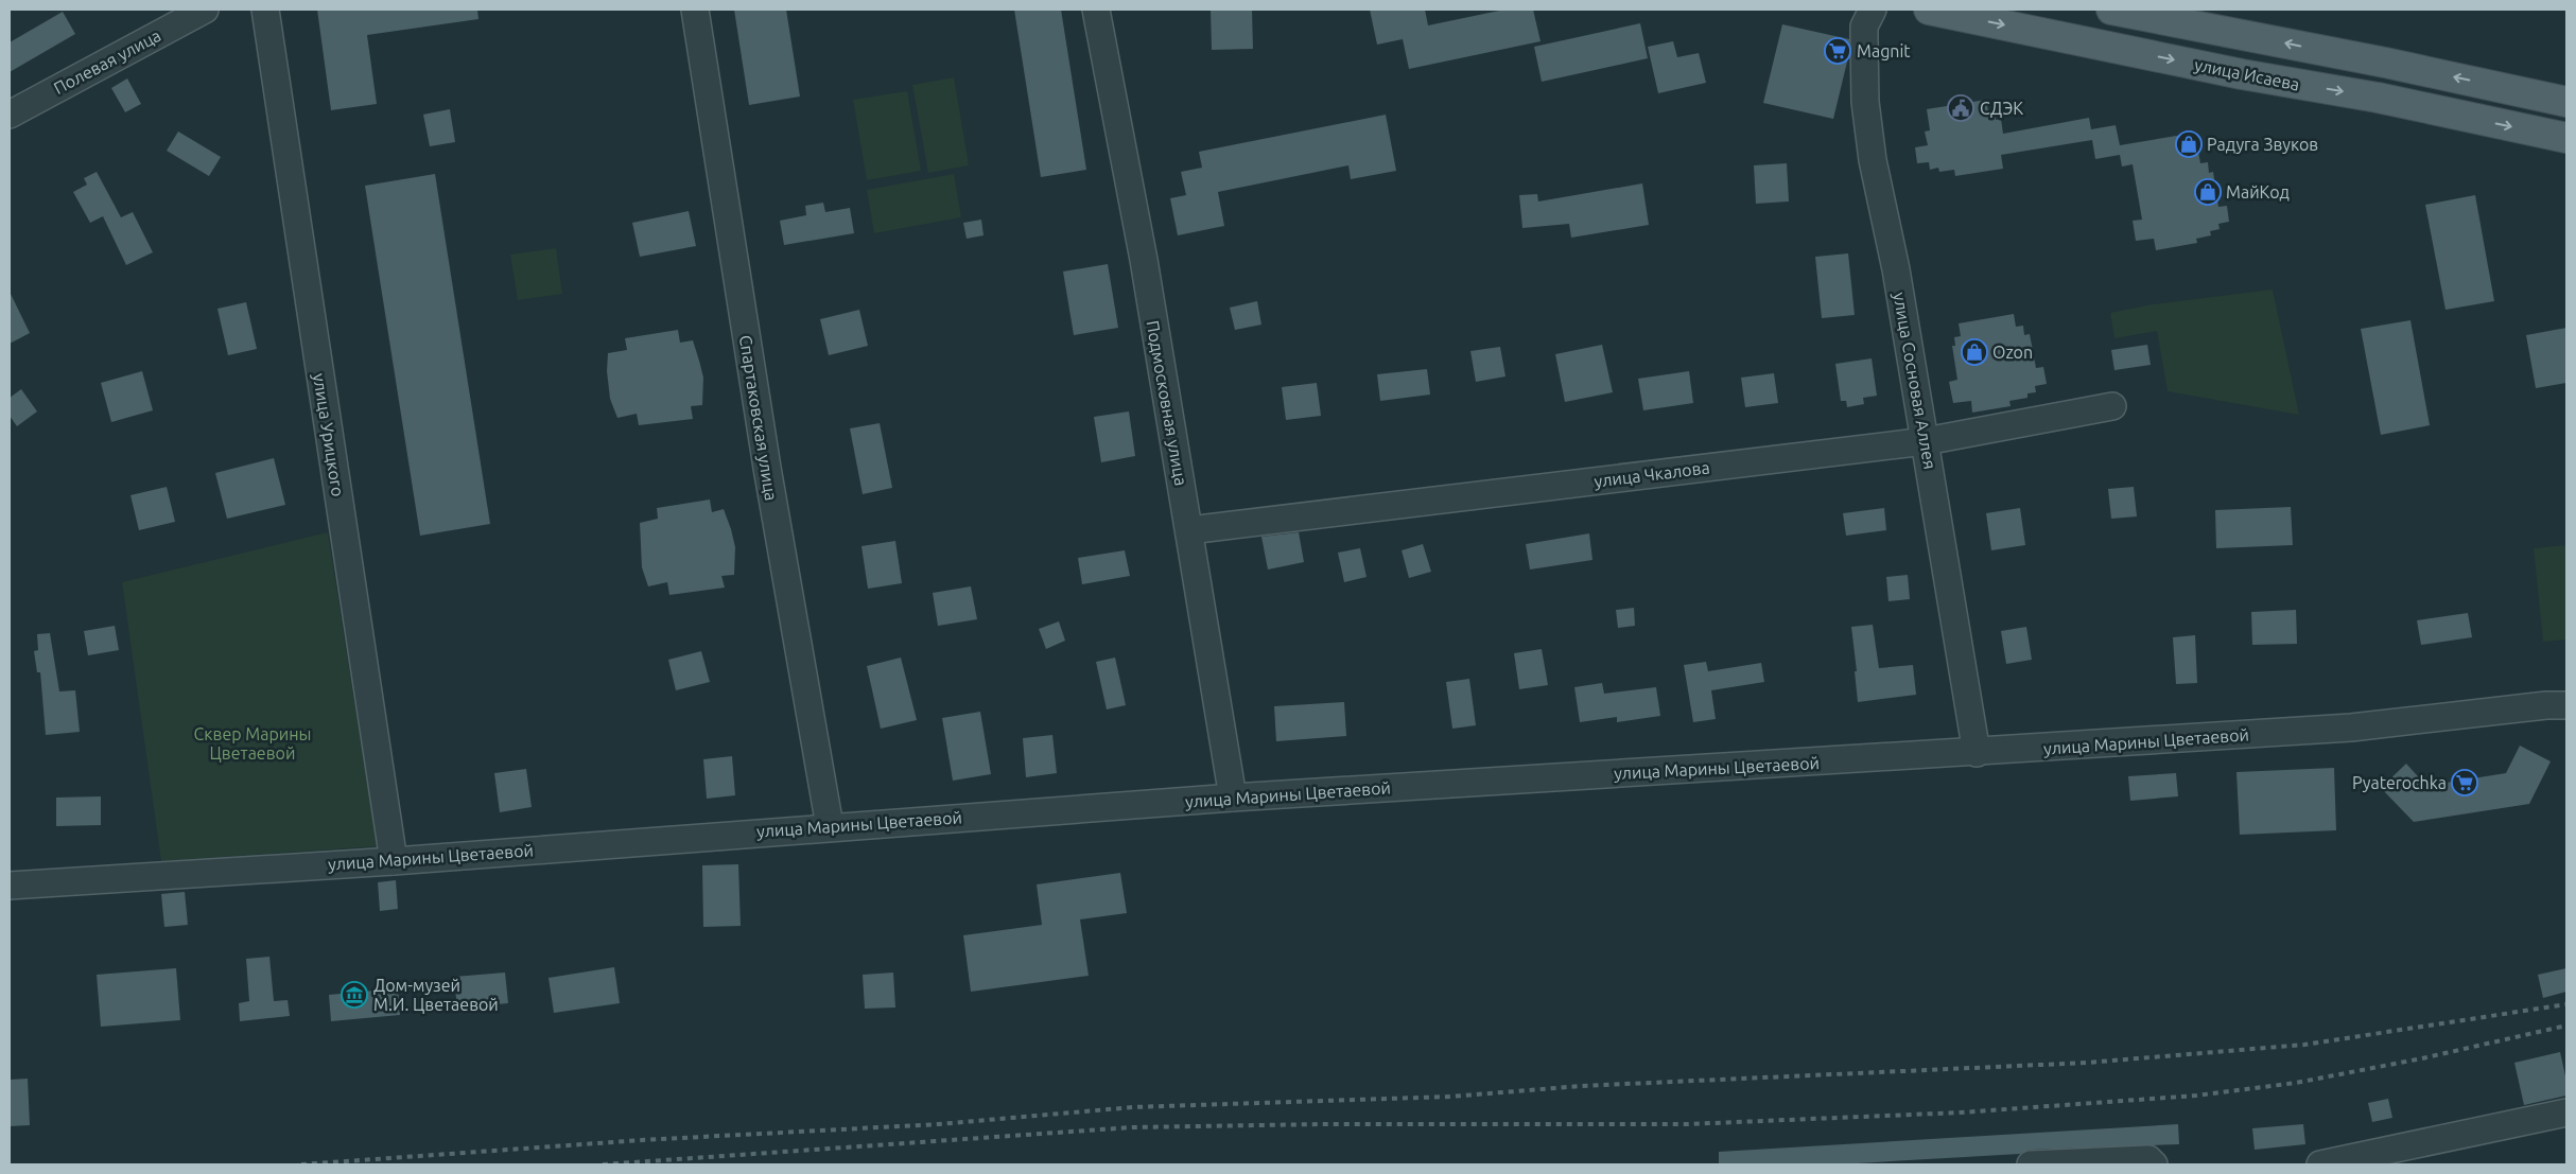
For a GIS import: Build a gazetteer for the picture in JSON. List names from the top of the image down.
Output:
{
  "streets": {
    "main road": ["улица Исаева"],
    "street": [
      "Полевая улица",
      "улица Сосновая Аллея",
      "Подмосковная улица",
      "Спартаковская улица",
      "улица Урицкого",
      "улица Чкалова",
      "улица Марины Цветаевой"
    ]
  },
  "crossings": [
    ["улица Сосновая Аллея", "улица Чкалова"],
    ["улица Сосновая Аллея", "улица Марины Цветаевой"],
    ["Подмосковная улица", "улица Чкалова"],
    ["Подмосковная улица", "улица Марины Цветаевой"],
    ["Спартаковская улица", "улица Марины Цветаевой"],
    ["улица Урицкого", "улица Марины Цветаевой"]
  ],
  "parks": ["Сквер Марины Цветаевой"],
  "places": {
    "supermarket": ["Magnit", "Pyaterochka"],
    "public building": ["СДЭК"],
    "shop": ["Радуга Звуков", "МайКод", "Ozon"],
    "museum": ["Дом-музей М.И. Цветаевой"]
  }
}
